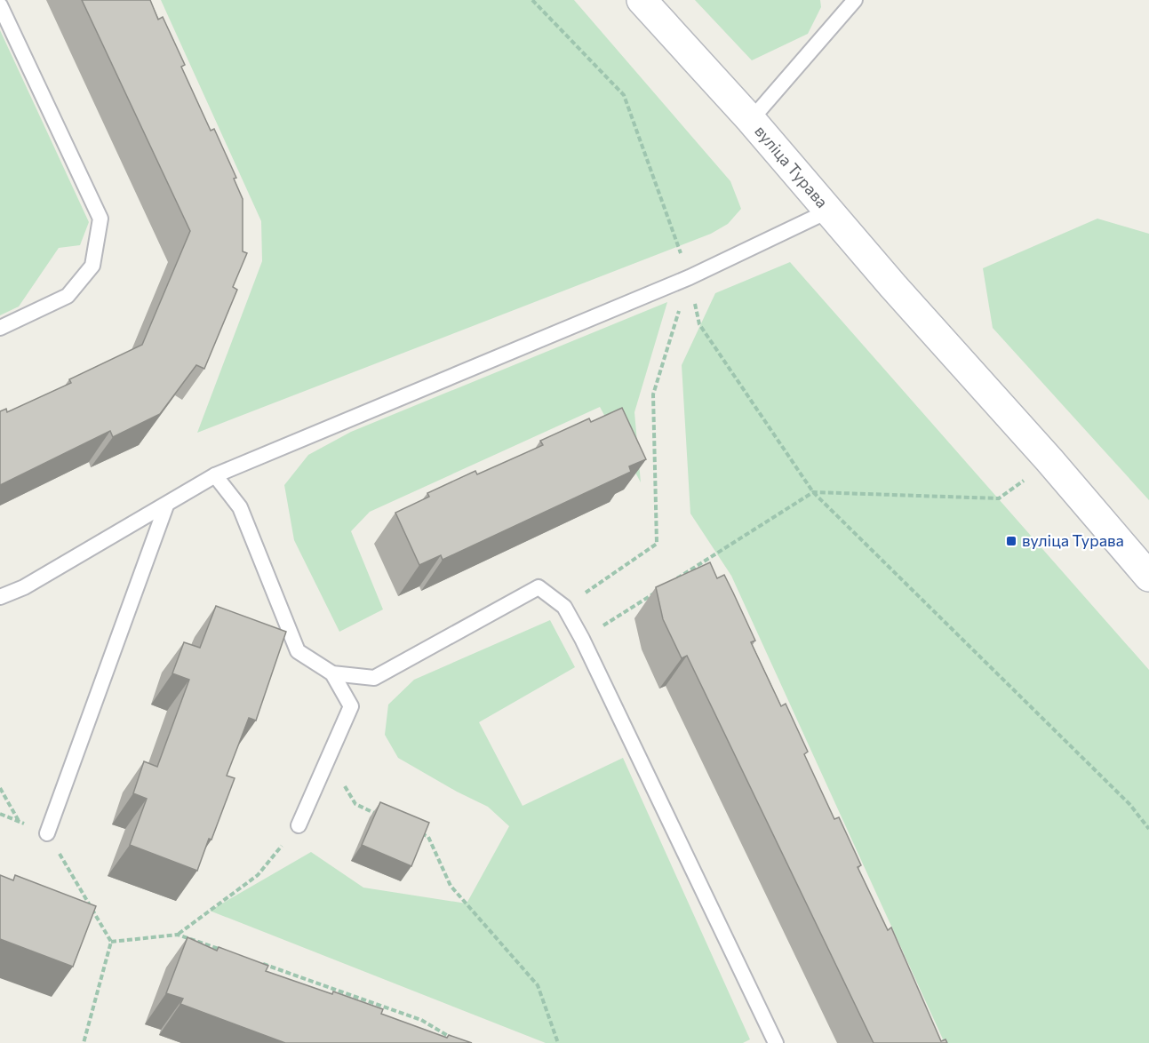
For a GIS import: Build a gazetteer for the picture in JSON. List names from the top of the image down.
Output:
{
  "streets": {
    "main road": ["вуліца Турава"]
  },
  "places": {
    "transit": ["вуліца Турава"]
  }
}
